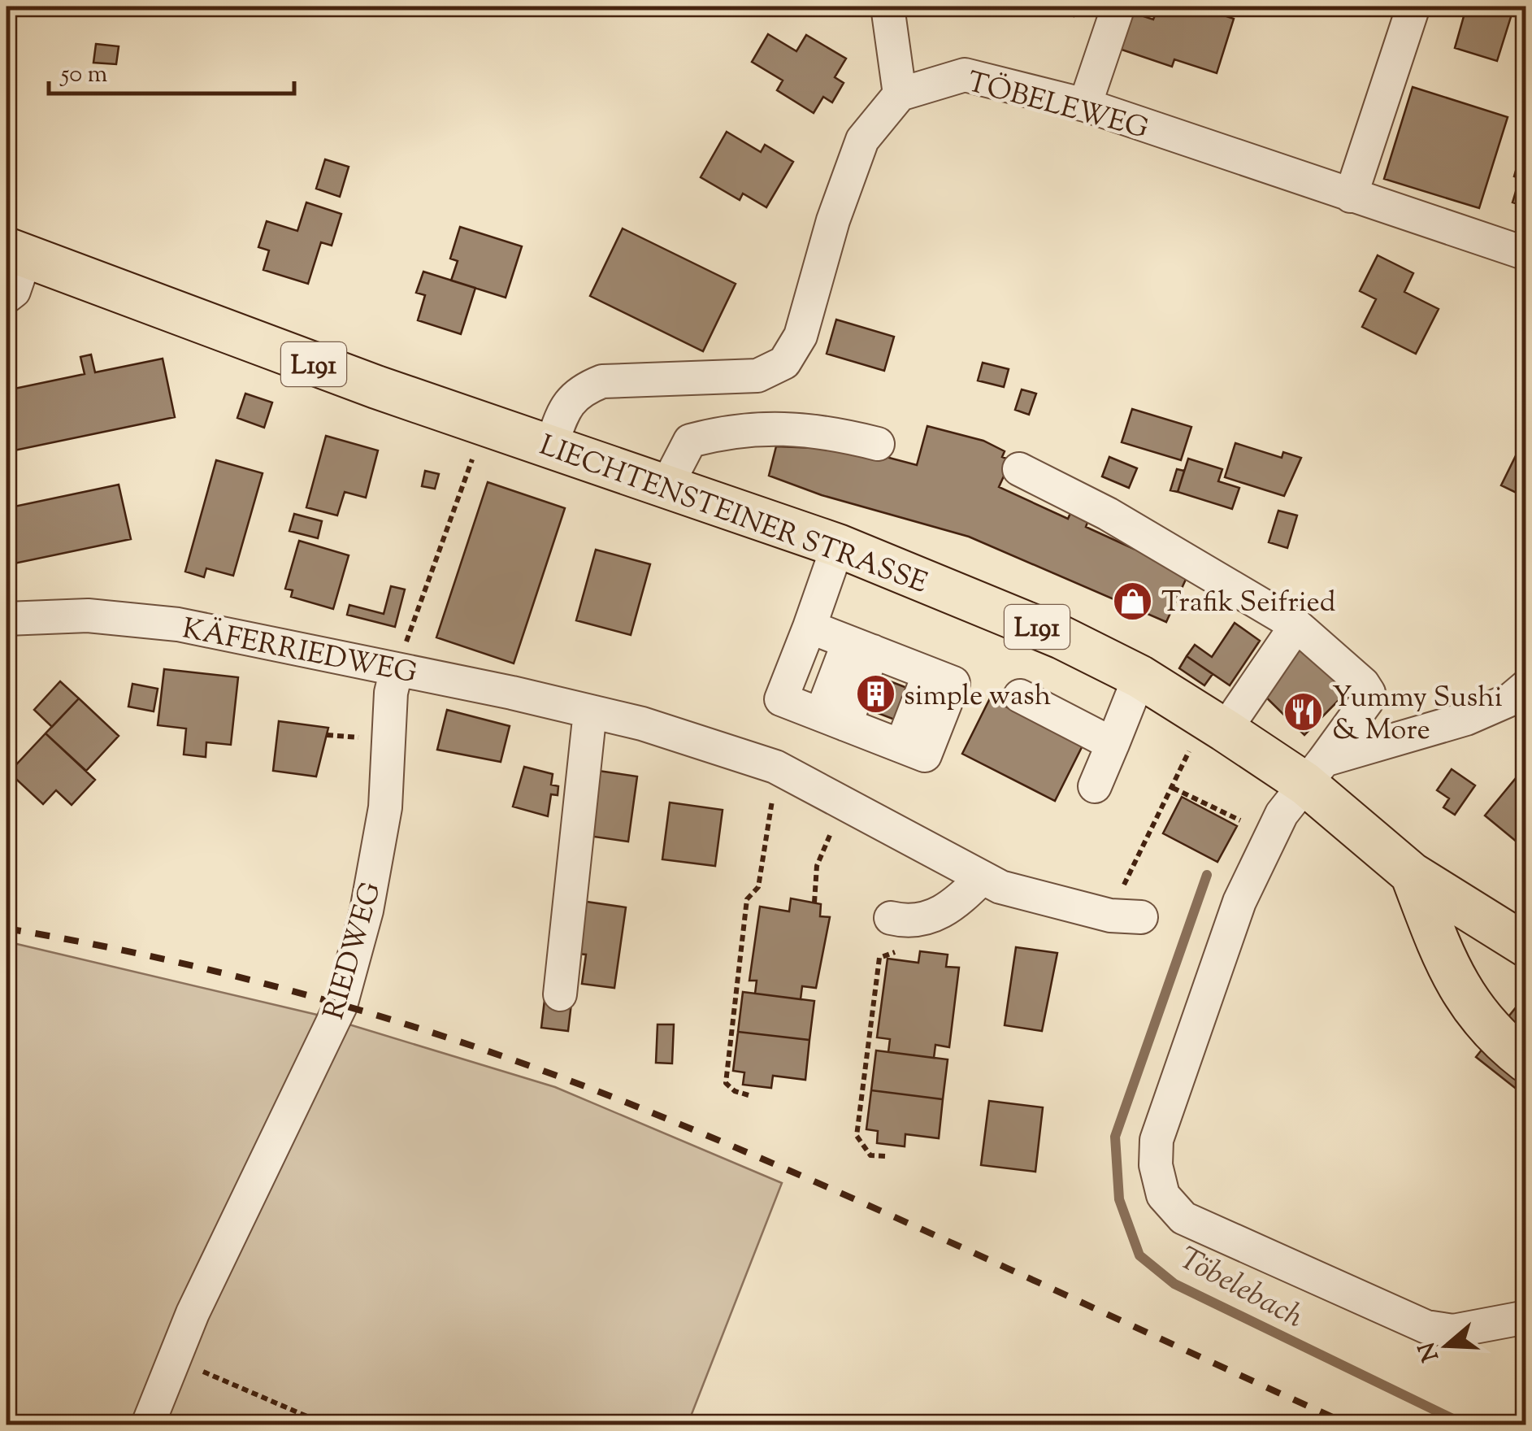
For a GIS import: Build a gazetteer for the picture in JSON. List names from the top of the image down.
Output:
{
  "streets": {
    "main road": ["L191", "LIECHTENSTEINER STRASSE"],
    "street": ["TÖBELEWEG", "KÄFERRIEDWEG", "RIEDWEG"]
  },
  "crossings": [
    ["KÄFERRIEDWEG", "RIEDWEG"]
  ],
  "water": ["Töbelebach"],
  "places": {
    "shop": ["Trafik Seifried"],
    "building": ["simple wash"],
    "restaurant": ["Yummy Sushi & More"]
  },
  "scale_bar": "50 m",
  "north": "left"
}
